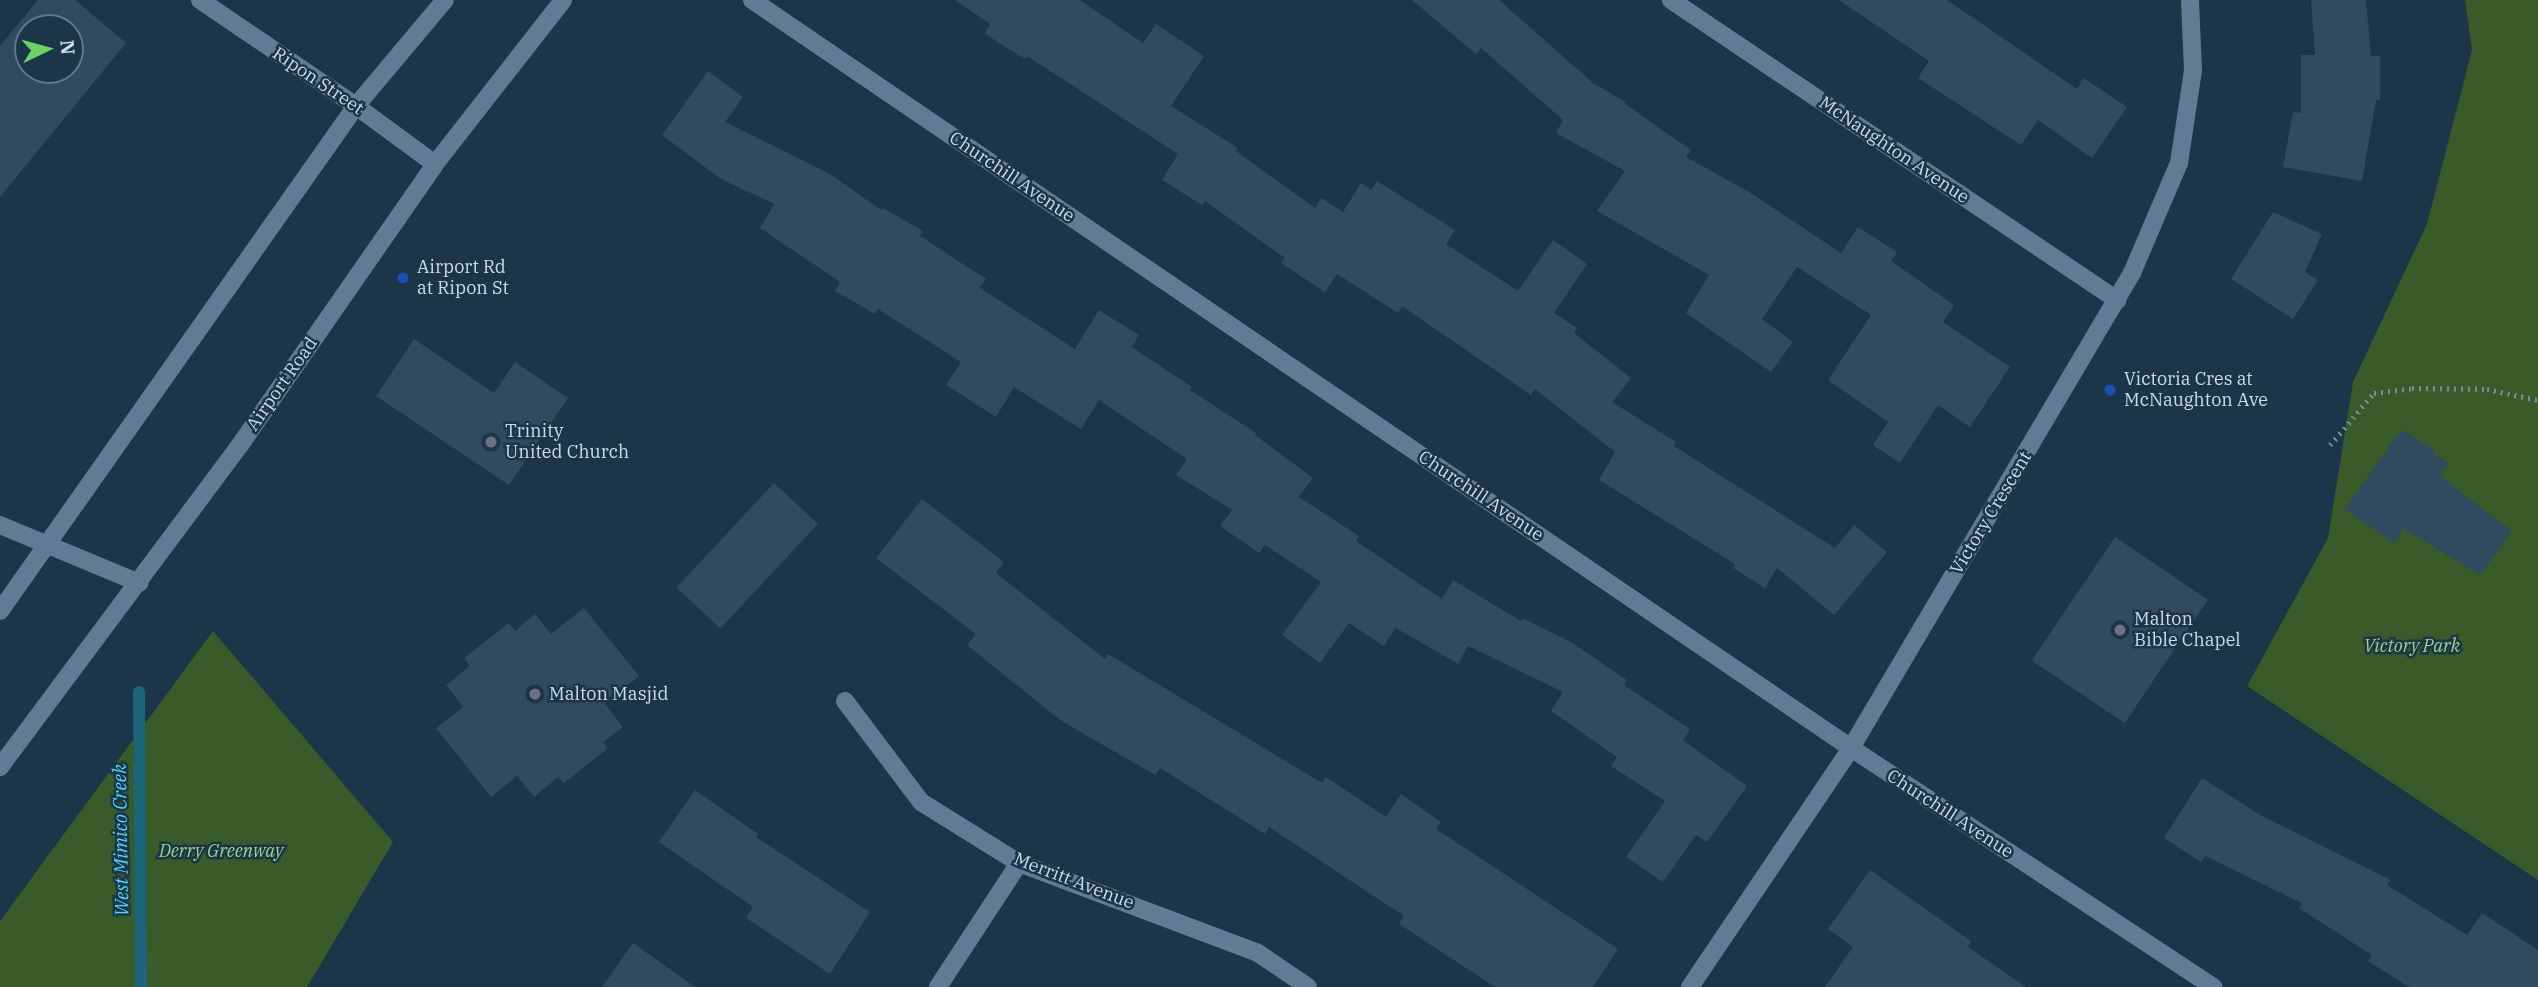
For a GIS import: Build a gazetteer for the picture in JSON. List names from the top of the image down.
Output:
{
  "streets": {
    "street": [
      "Ripon Street",
      "McNaughton Avenue",
      "Churchill Avenue",
      "Airport Road",
      "Victory Crescent",
      "Merritt Avenue"
    ]
  },
  "crossings": [
    ["Ripon Street", "Airport Road"],
    ["McNaughton Avenue", "Victory Crescent"],
    ["Churchill Avenue", "Victory Crescent"]
  ],
  "water": ["West Mimico Creek"],
  "parks": ["Victory Park", "Derry Greenway"],
  "places": [
    "Airport Rd at Ripon St",
    "Victoria Cres at McNaughton Ave",
    "Trinity United Church",
    "Malton Bible Chapel",
    "Malton Masjid"
  ],
  "north": "right"
}
